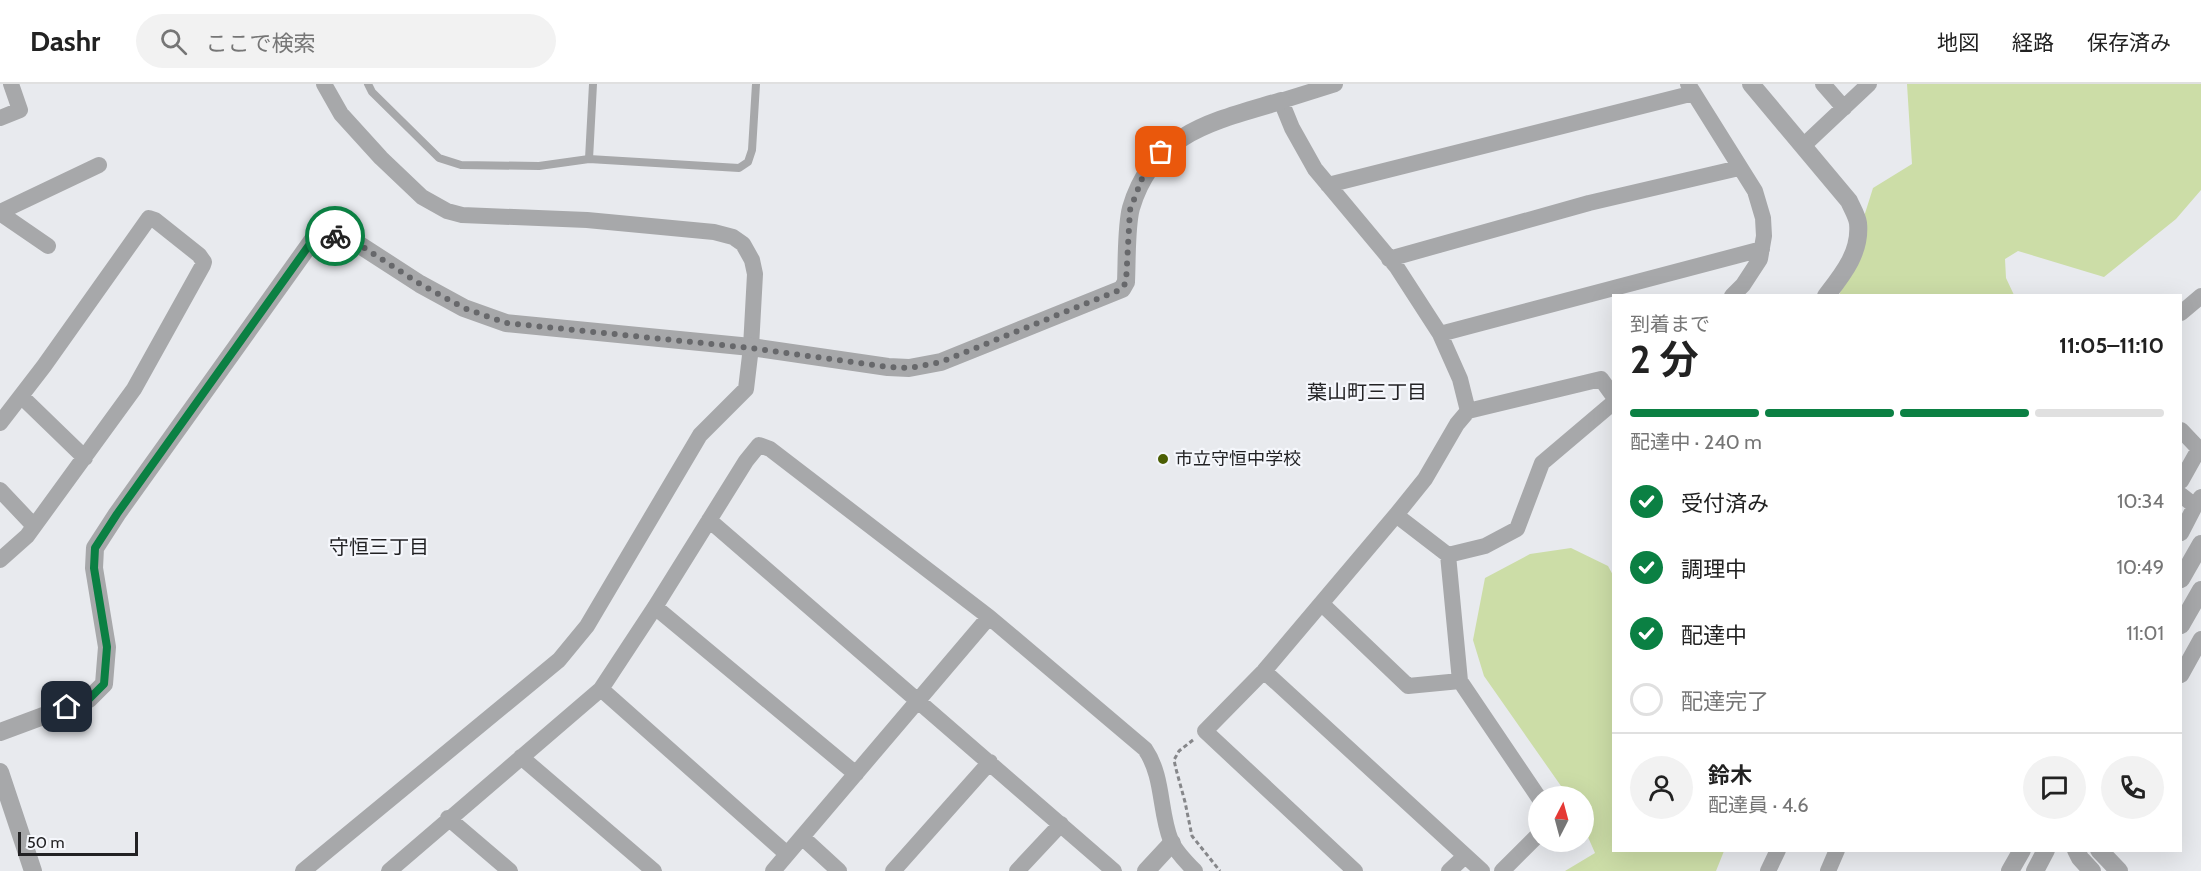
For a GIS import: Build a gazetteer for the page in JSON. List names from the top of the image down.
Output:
{
  "districts": ["葉山町三丁目", "守恒三丁目"],
  "places": ["市立守恒中学校"],
  "scale_bar": "50 m",
  "north": "top",
  "page": {
    "header": "Dashr",
    "search": "ここで検索",
    "nav": ["地図", "経路", "保存済み"],
    "heading": ["2 分", "到着まで", "11:05–11:10"],
    "panel": ["鈴木", "配達員 · 4.6"],
    "bar": "配達中 · 240 m",
    "list": [
      ["受付済み", "10:34"],
      ["調理中", "10:49"],
      ["配達中", "11:01"],
      "配達完了"
    ],
    "scale": "50 m"
  }
}
